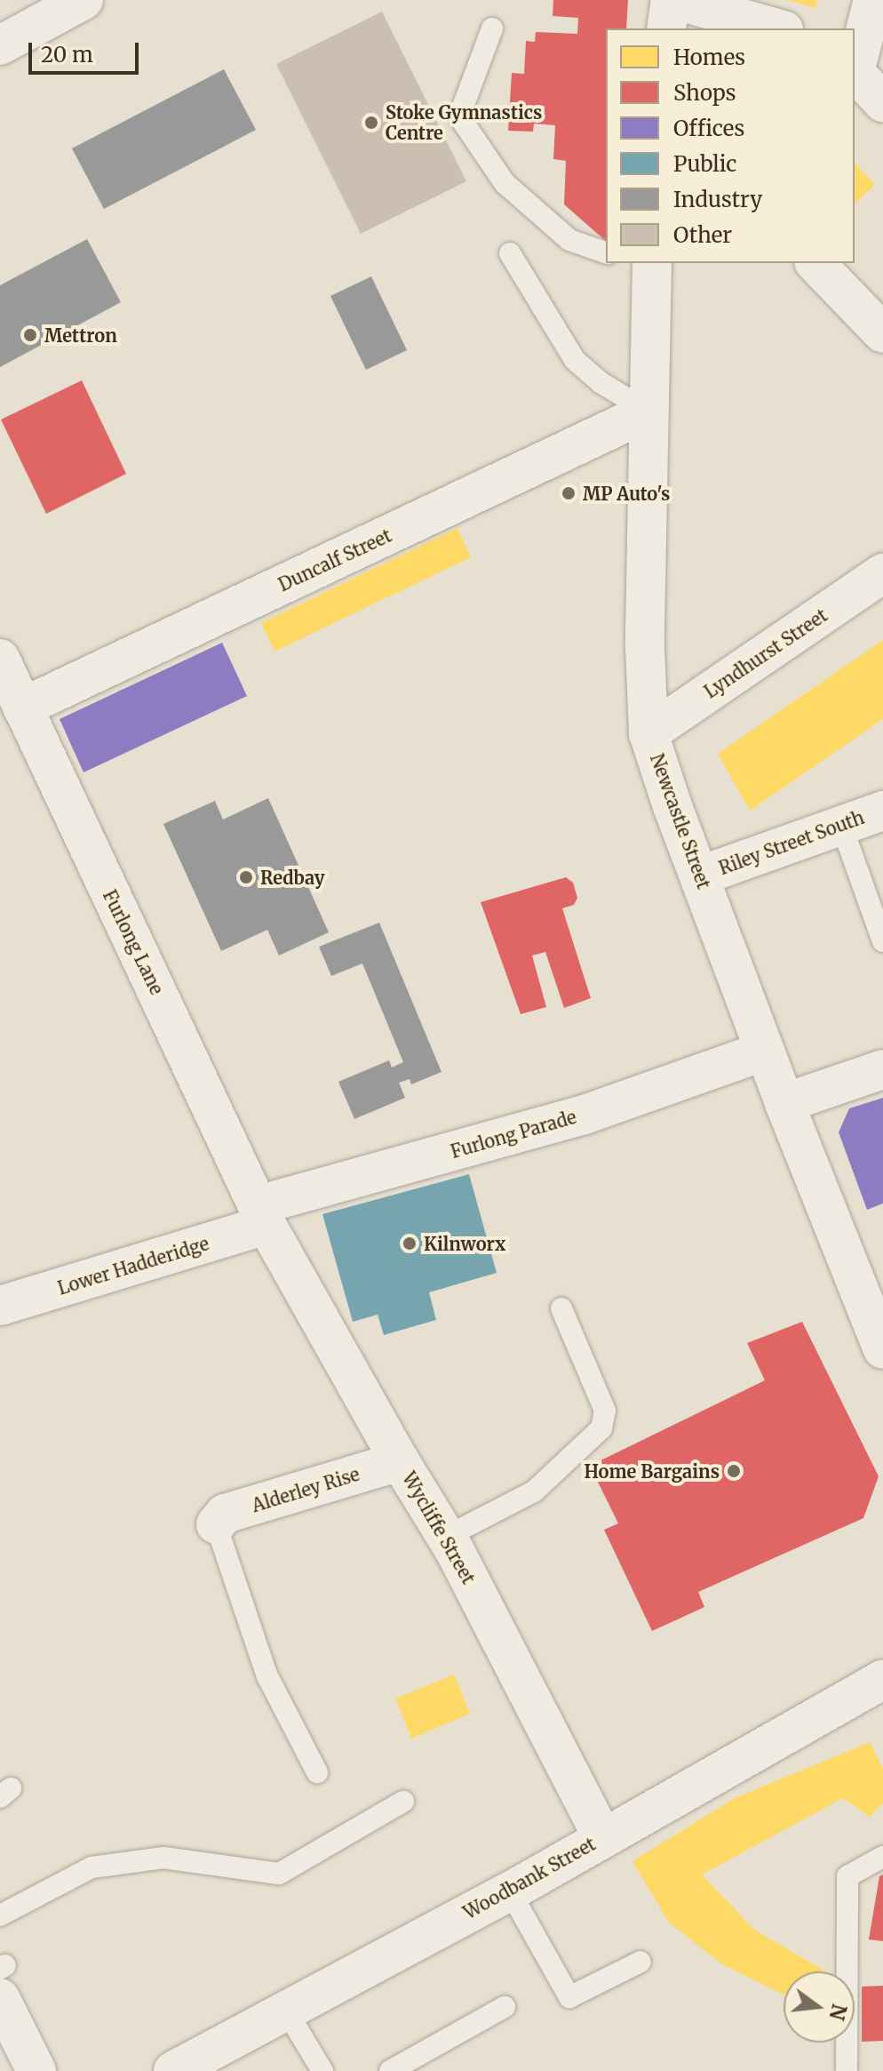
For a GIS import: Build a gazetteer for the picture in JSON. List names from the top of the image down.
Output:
{
  "streets": {
    "street": [
      "Duncalf Street",
      "Lyndhurst Street",
      "Newcastle Street",
      "Riley Street South",
      "Furlong Lane",
      "Furlong Parade",
      "Lower Hadderidge",
      "Alderley Rise",
      "Wycliffe Street",
      "Woodbank Street"
    ]
  },
  "crossings": [
    ["Duncalf Street", "Newcastle Street"],
    ["Duncalf Street", "Furlong Lane"],
    ["Lyndhurst Street", "Newcastle Street"],
    ["Newcastle Street", "Riley Street South"],
    ["Newcastle Street", "Furlong Parade"],
    ["Furlong Lane", "Furlong Parade"],
    ["Furlong Lane", "Lower Hadderidge"],
    ["Furlong Lane", "Wycliffe Street"],
    ["Furlong Parade", "Lower Hadderidge"],
    ["Furlong Parade", "Wycliffe Street"],
    ["Lower Hadderidge", "Wycliffe Street"],
    ["Alderley Rise", "Wycliffe Street"],
    ["Wycliffe Street", "Woodbank Street"]
  ],
  "places": [
    "Stoke Gymnastics Centre",
    "Mettron",
    "MP Auto's",
    "Redbay",
    "Kilnworx",
    "Home Bargains"
  ],
  "legend": [
    "Homes",
    "Shops",
    "Offices",
    "Public",
    "Industry",
    "Other"
  ],
  "scale_bar": "20 m",
  "north": "right"
}
